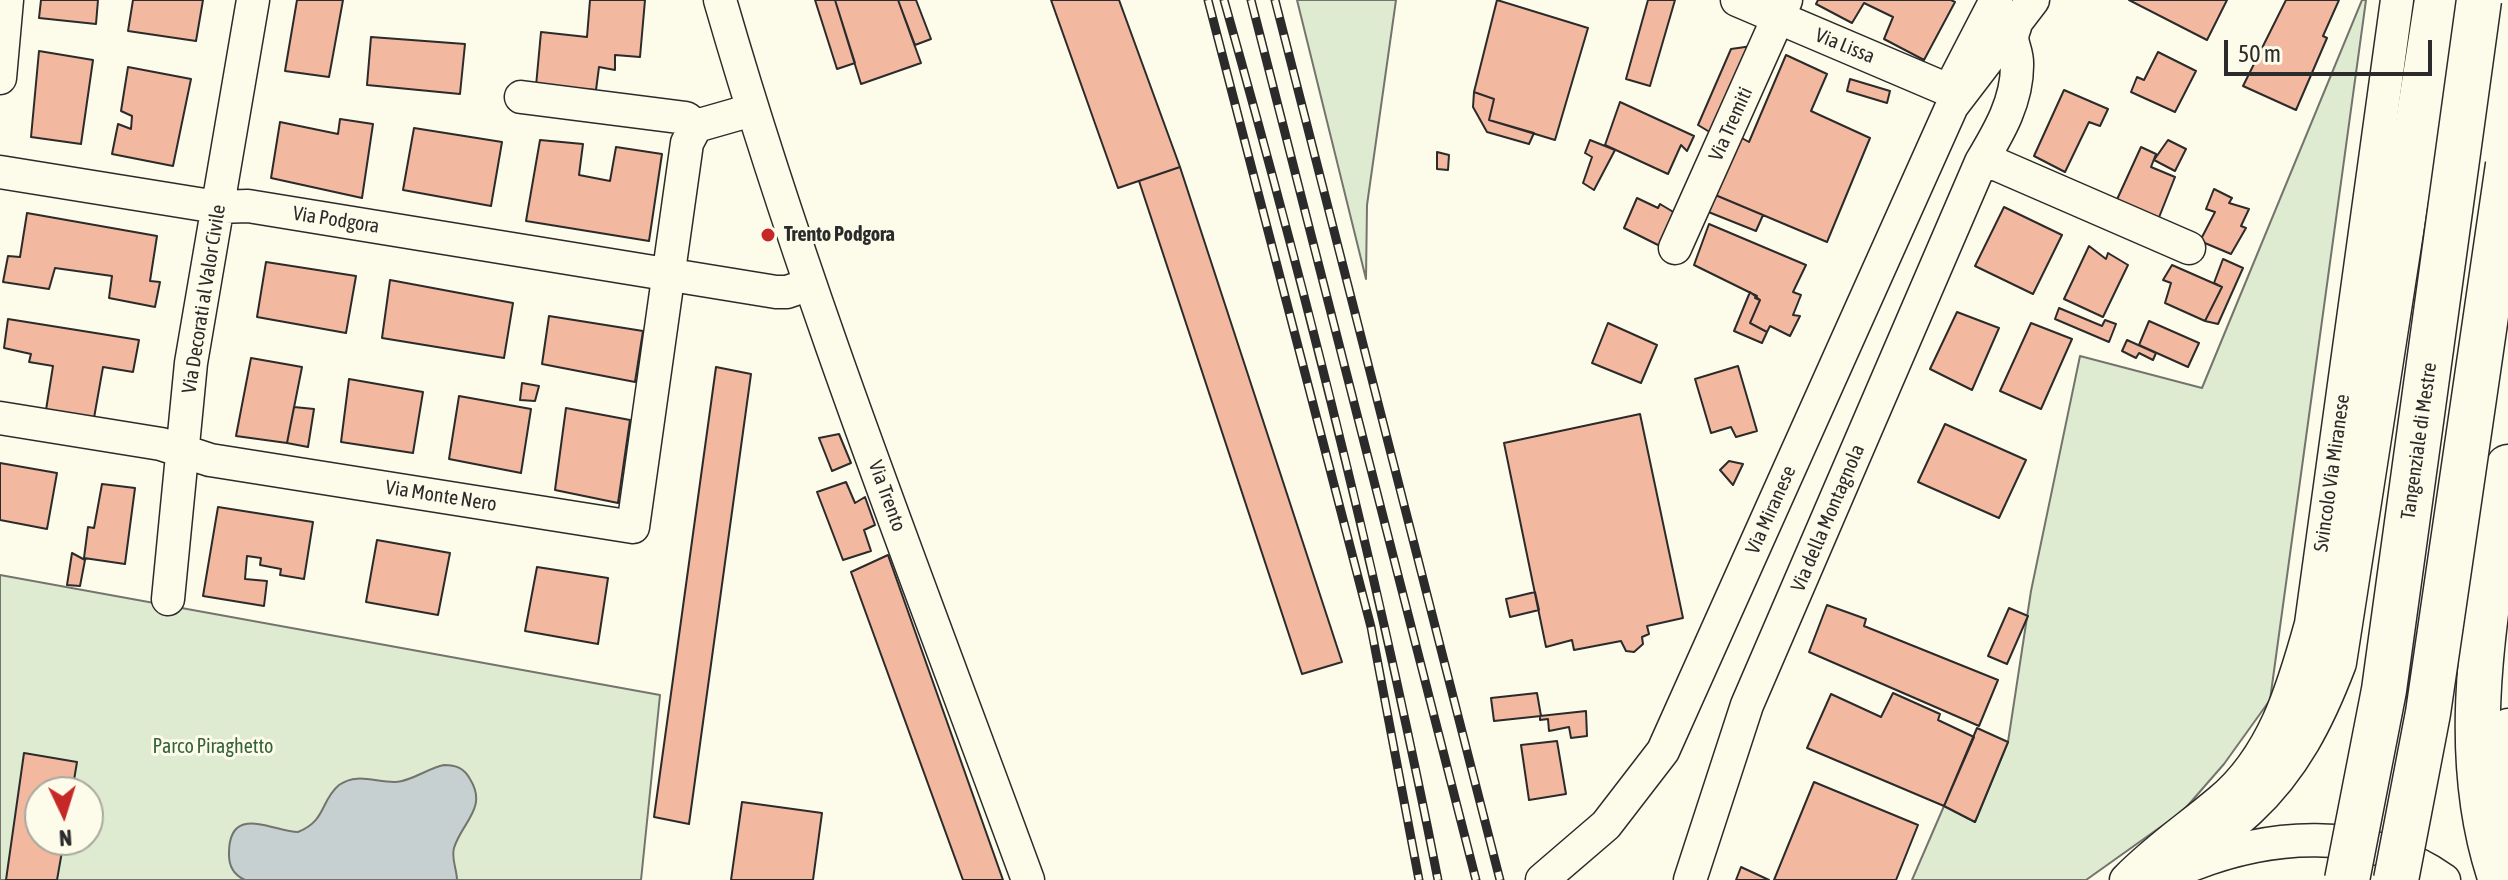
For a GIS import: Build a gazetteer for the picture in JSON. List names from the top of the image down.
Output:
{
  "streets": {
    "highway": ["Tangenziale di Mestre"],
    "street": [
      "Via Lissa",
      "Via Tremiti",
      "Via Podgora",
      "Via Decorati al Valor Civile",
      "Svincolo Via Miranese",
      "Via Monte Nero",
      "Via Trento",
      "Via Miranese",
      "Via della Montagnola"
    ]
  },
  "crossings": [
    ["Via Lissa", "Via Tremiti"],
    ["Via Lissa", "Via Miranese"],
    ["Via Podgora", "Via Decorati al Valor Civile"],
    ["Via Podgora", "Via Monte Nero"],
    ["Via Podgora", "Via Trento"],
    ["Via Decorati al Valor Civile", "Via Monte Nero"]
  ],
  "parks": ["Parco Piraghetto"],
  "places": ["Trento Podgora"],
  "scale_bar": "50 m",
  "north": "bottom"
}
